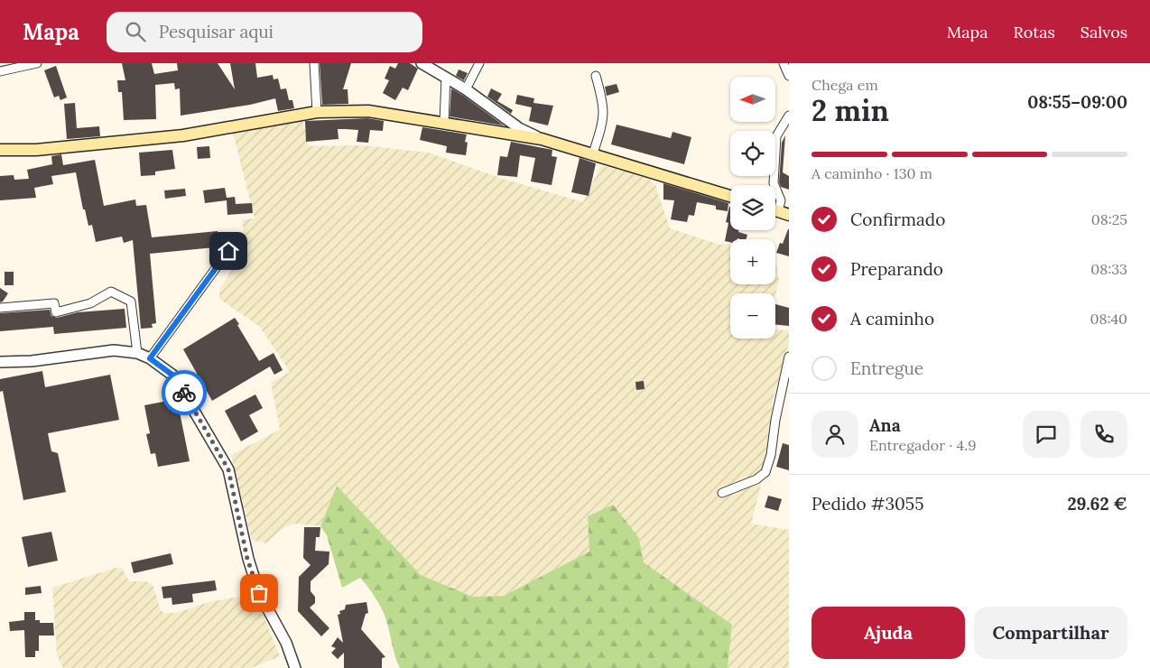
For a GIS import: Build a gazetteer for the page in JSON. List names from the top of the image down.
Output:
{
  "north": "left",
  "page": {
    "header": "Mapa",
    "search": "Pesquisar aqui",
    "nav": ["Mapa", "Rotas", "Salvos"],
    "heading": ["2 min", "Chega em", "08:55–09:00"],
    "panel": [
      "Ana",
      "Entregador · 4.9",
      "Pedido #3055",
      "29.62 €"
    ],
    "map_buttons": ["+", "−"],
    "bar": "A caminho · 130 m",
    "list": [
      ["Confirmado", "08:25"],
      ["Preparando", "08:33"],
      ["A caminho", "08:40"],
      "Entregue"
    ],
    "buttons": ["Ajuda", "Compartilhar"]
  }
}
